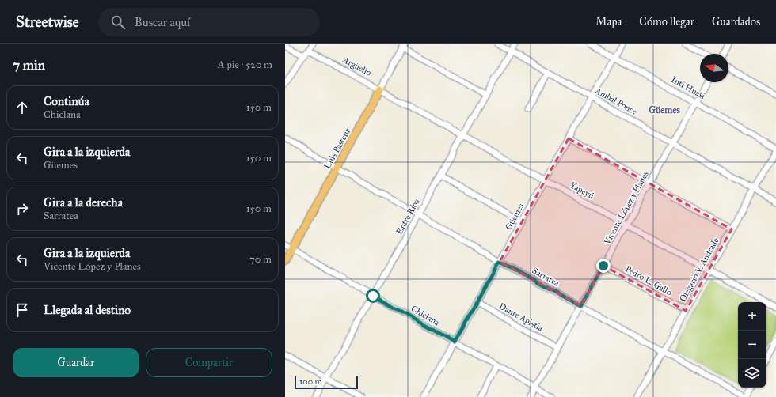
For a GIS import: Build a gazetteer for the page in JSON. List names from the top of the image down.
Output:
{
  "streets": {
    "main road": ["Luis Pasteur"],
    "street": [
      "Argüello",
      "Inti Huasi",
      "Anibal Ponce",
      "Yapeyú",
      "Vicente López y Planes",
      "Entre Ríos",
      "Güemes",
      "Olegario V. Andrade",
      "Sarratea",
      "Pedro L. Gallo",
      "Chiclana",
      "Dante Apistia"
    ]
  },
  "crossings": [
    ["Argüello", "Luis Pasteur"],
    ["Argüello", "Yapeyú"],
    ["Inti Huasi", "Vicente López y Planes"],
    ["Inti Huasi", "Güemes"],
    ["Inti Huasi", "Olegario V. Andrade"],
    ["Anibal Ponce", "Vicente López y Planes"],
    ["Anibal Ponce", "Entre Ríos"],
    ["Anibal Ponce", "Güemes"],
    ["Anibal Ponce", "Olegario V. Andrade"],
    ["Luis Pasteur", "Yapeyú"],
    ["Luis Pasteur", "Sarratea"],
    ["Luis Pasteur", "Chiclana"],
    ["Yapeyú", "Vicente López y Planes"],
    ["Yapeyú", "Entre Ríos"],
    ["Yapeyú", "Güemes"],
    ["Yapeyú", "Olegario V. Andrade"],
    ["Vicente López y Planes", "Sarratea"],
    ["Vicente López y Planes", "Pedro L. Gallo"],
    ["Vicente López y Planes", "Chiclana"],
    ["Vicente López y Planes", "Dante Apistia"],
    ["Entre Ríos", "Sarratea"],
    ["Entre Ríos", "Chiclana"],
    ["Güemes", "Sarratea"],
    ["Güemes", "Chiclana"],
    ["Güemes", "Dante Apistia"],
    ["Olegario V. Andrade", "Sarratea"],
    ["Olegario V. Andrade", "Pedro L. Gallo"]
  ],
  "districts": ["Güemes"],
  "scale_bar": "100 m",
  "north": "left",
  "page": {
    "header": "Streetwise",
    "search": "Buscar aquí",
    "nav": ["Mapa", "Cómo llegar", "Guardados"],
    "heading": ["7 min", "A pie · 520 m"],
    "list": [
      ["Continúa", "Chiclana", "150 m"],
      ["Gira a la izquierda", "Güemes", "150 m"],
      ["Gira a la derecha", "Sarratea", "150 m"],
      ["Gira a la izquierda", "Vicente López y Planes", "70 m"],
      "Llegada al destino"
    ],
    "map_buttons": ["+", "−"],
    "buttons": ["Guardar", "Compartir"],
    "scale": "100 m"
  }
}
